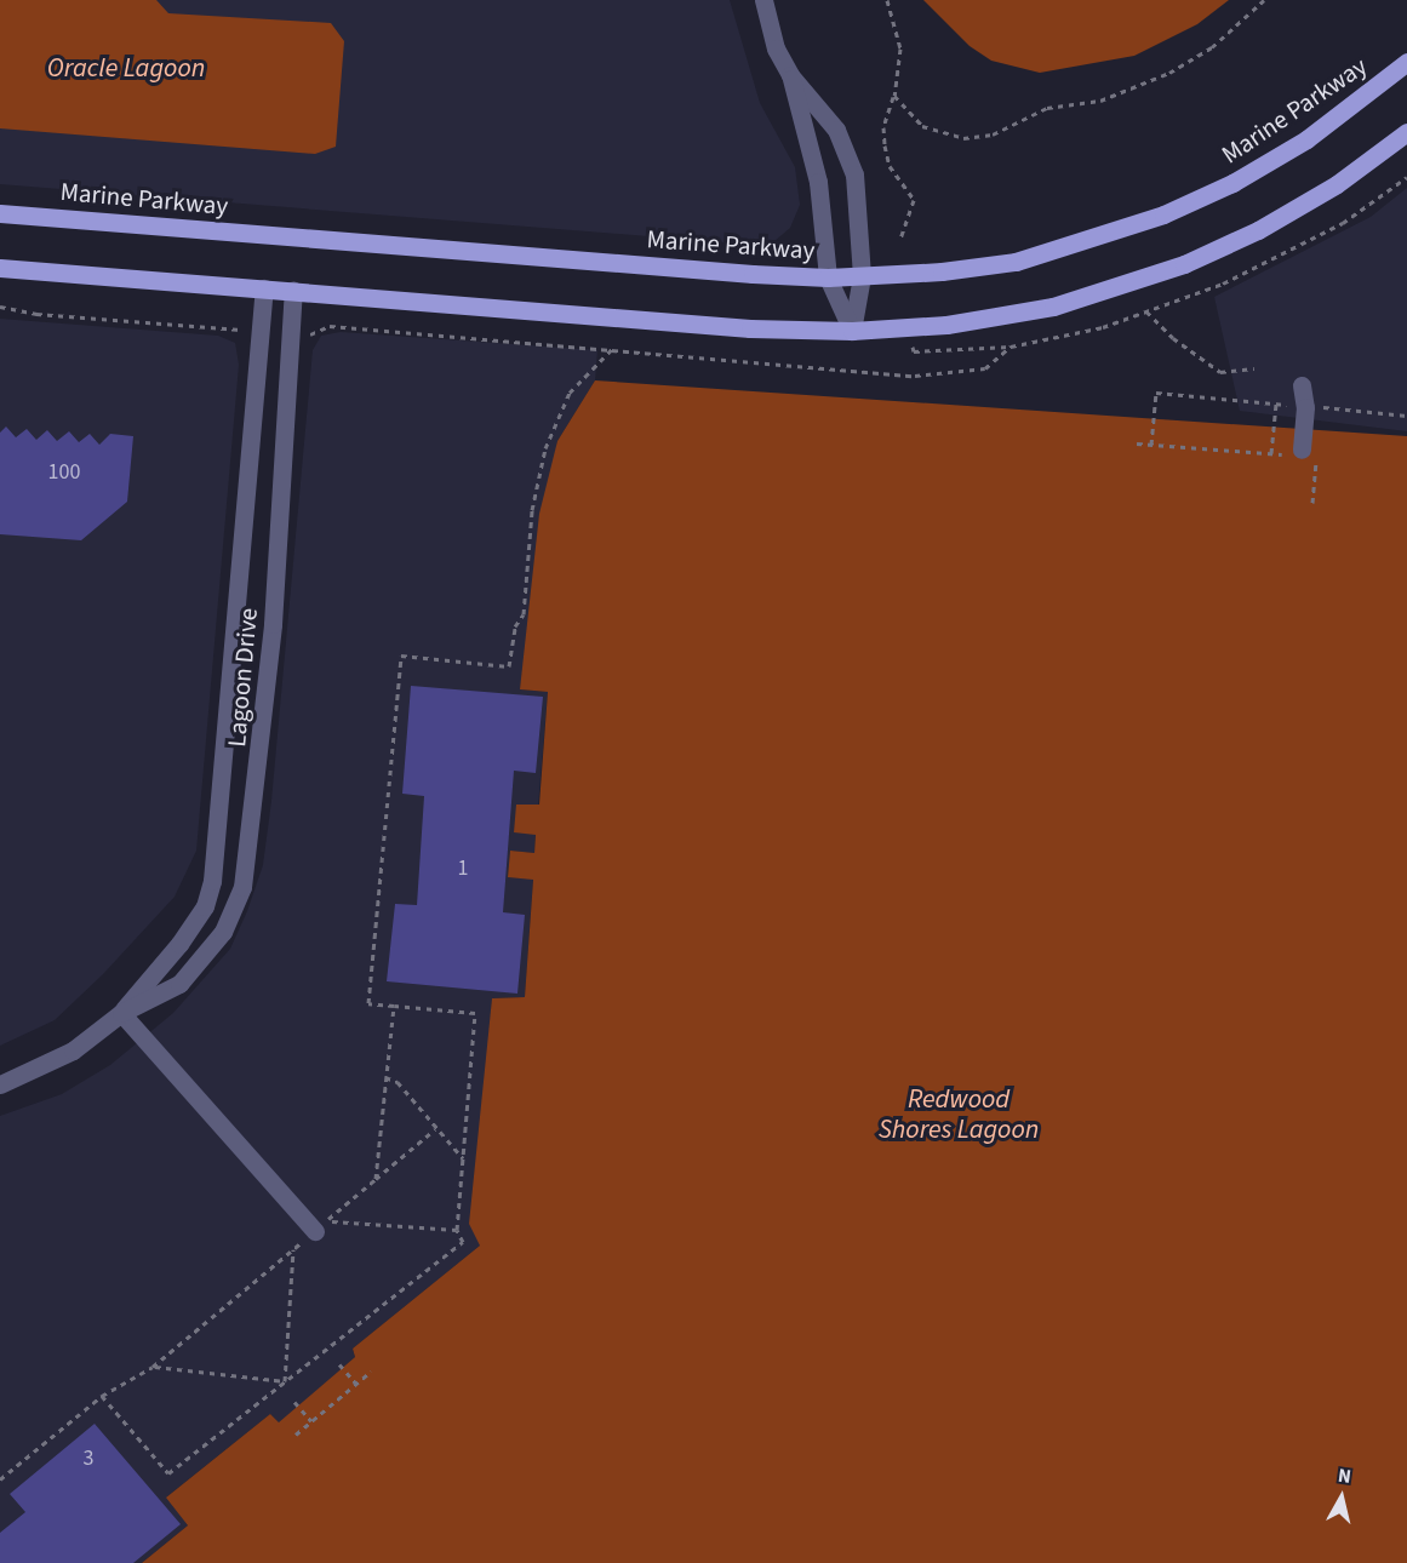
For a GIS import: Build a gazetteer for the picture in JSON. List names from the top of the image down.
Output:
{
  "streets": {
    "main road": ["Marine Parkway"],
    "street": ["Lagoon Drive"]
  },
  "water": ["Oracle Lagoon", "Redwood Shores Lagoon"],
  "house_numbers": ["100", "1", "3"],
  "north": "top"
}
